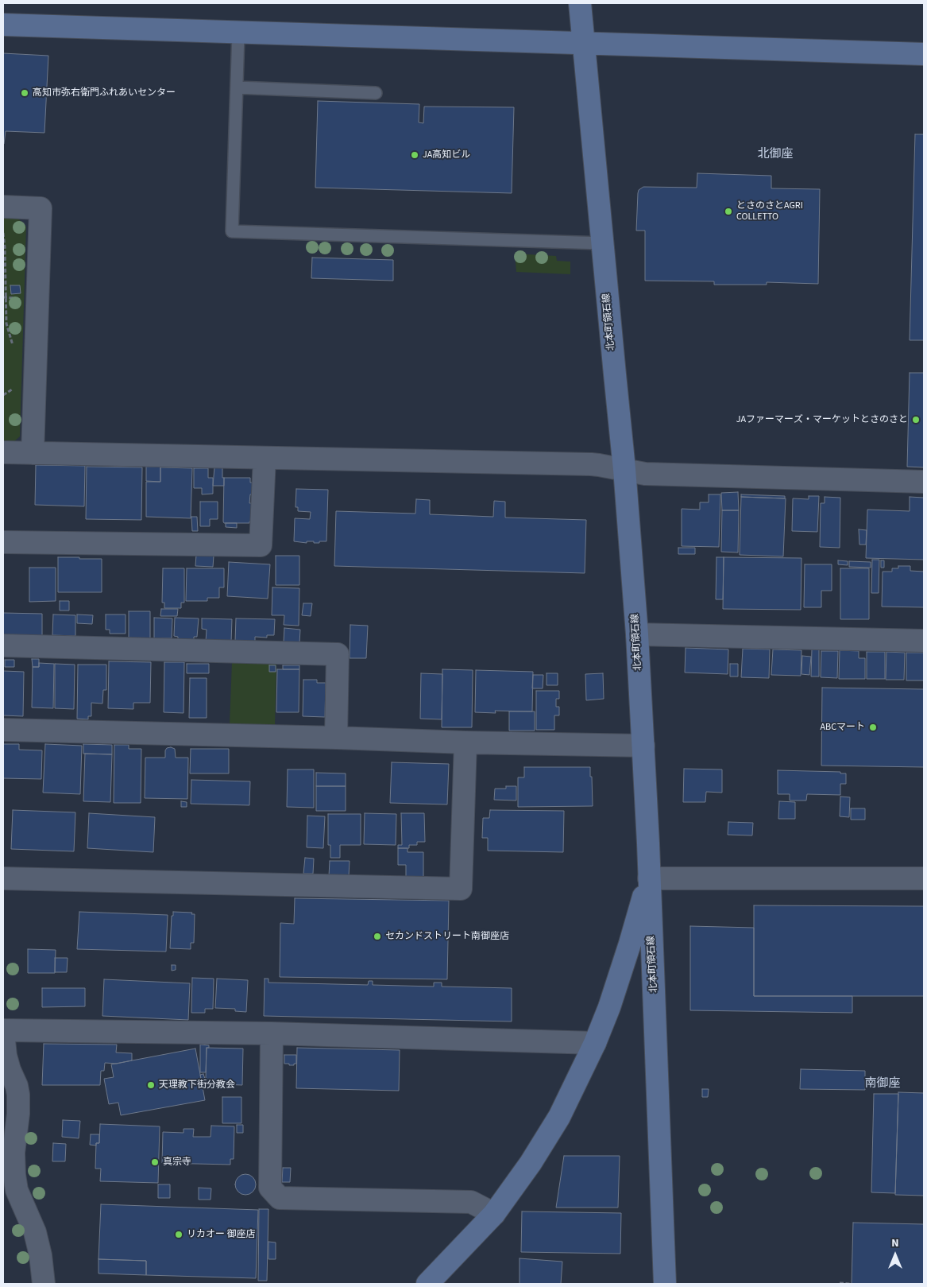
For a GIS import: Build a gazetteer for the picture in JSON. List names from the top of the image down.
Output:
{
  "streets": {
    "street": ["北本町領石線"]
  },
  "districts": ["北御座", "南御座"],
  "places": [
    "高知市弥右衛門ふれあいセンター",
    "JA高知ビル",
    "とさのさとAGRI COLLETTO",
    "JAファーマーズ・マーケットとさのさと",
    "ABCマート",
    "セカンドストリート南御座店",
    "天理教下街分教会",
    "真宗寺",
    "リカオー 御座店"
  ],
  "north": "top"
}
